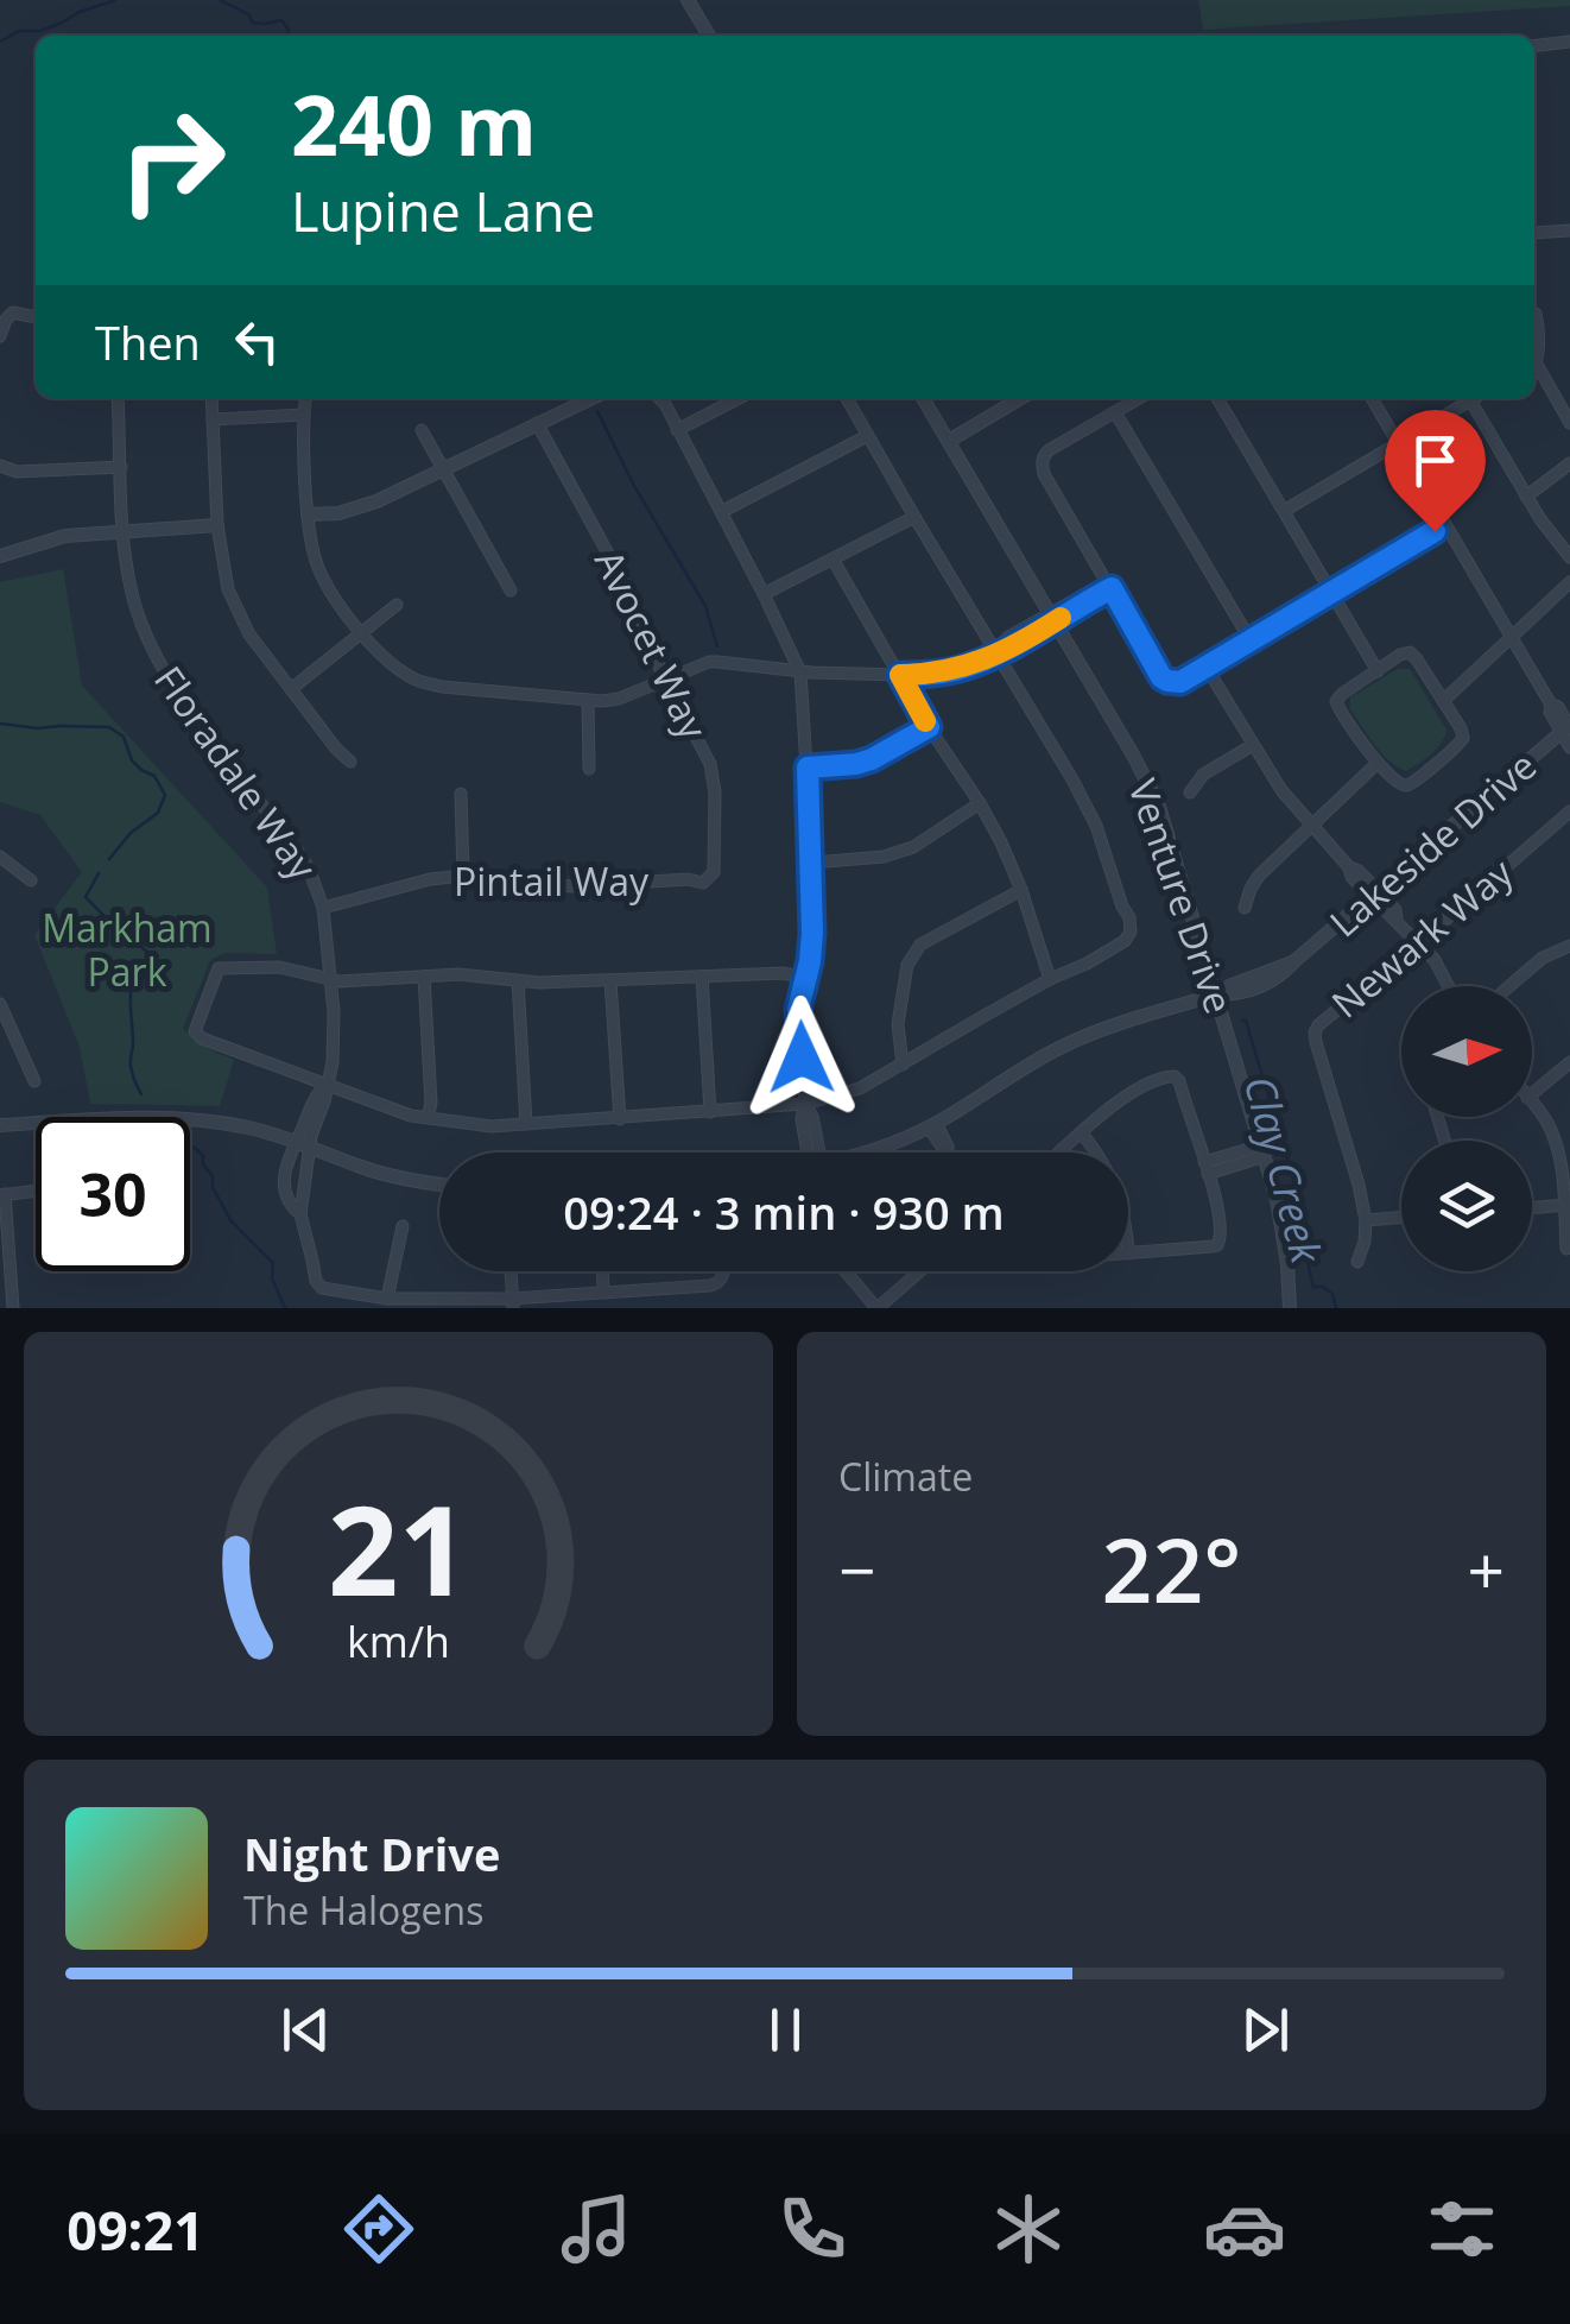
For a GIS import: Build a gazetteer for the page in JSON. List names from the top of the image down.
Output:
{
  "streets": {
    "street": [
      "Avocet Way",
      "Floradale Way",
      "Lakeside Drive",
      "Pintail Way",
      "Venture Drive",
      "Newark Way"
    ]
  },
  "crossings": [
    ["Avocet Way", "Pintail Way"],
    ["Floradale Way", "Pintail Way"],
    ["Lakeside Drive", "Venture Drive"]
  ],
  "water": ["Clay Creek"],
  "parks": ["Markham Park"],
  "north": "right",
  "page": {
    "turn": ["240 m", "Lupine Lane"],
    "then": "Then",
    "limit": "30",
    "trip": "09:24 · 3 min · 930 m",
    "tile": "Climate",
    "heat": ["−", "22°", "+"],
    "song": ["Night Drive", "The Halogens"],
    "tabs": "09:21",
    "gauge": ["21", "km/h"]
  }
}
